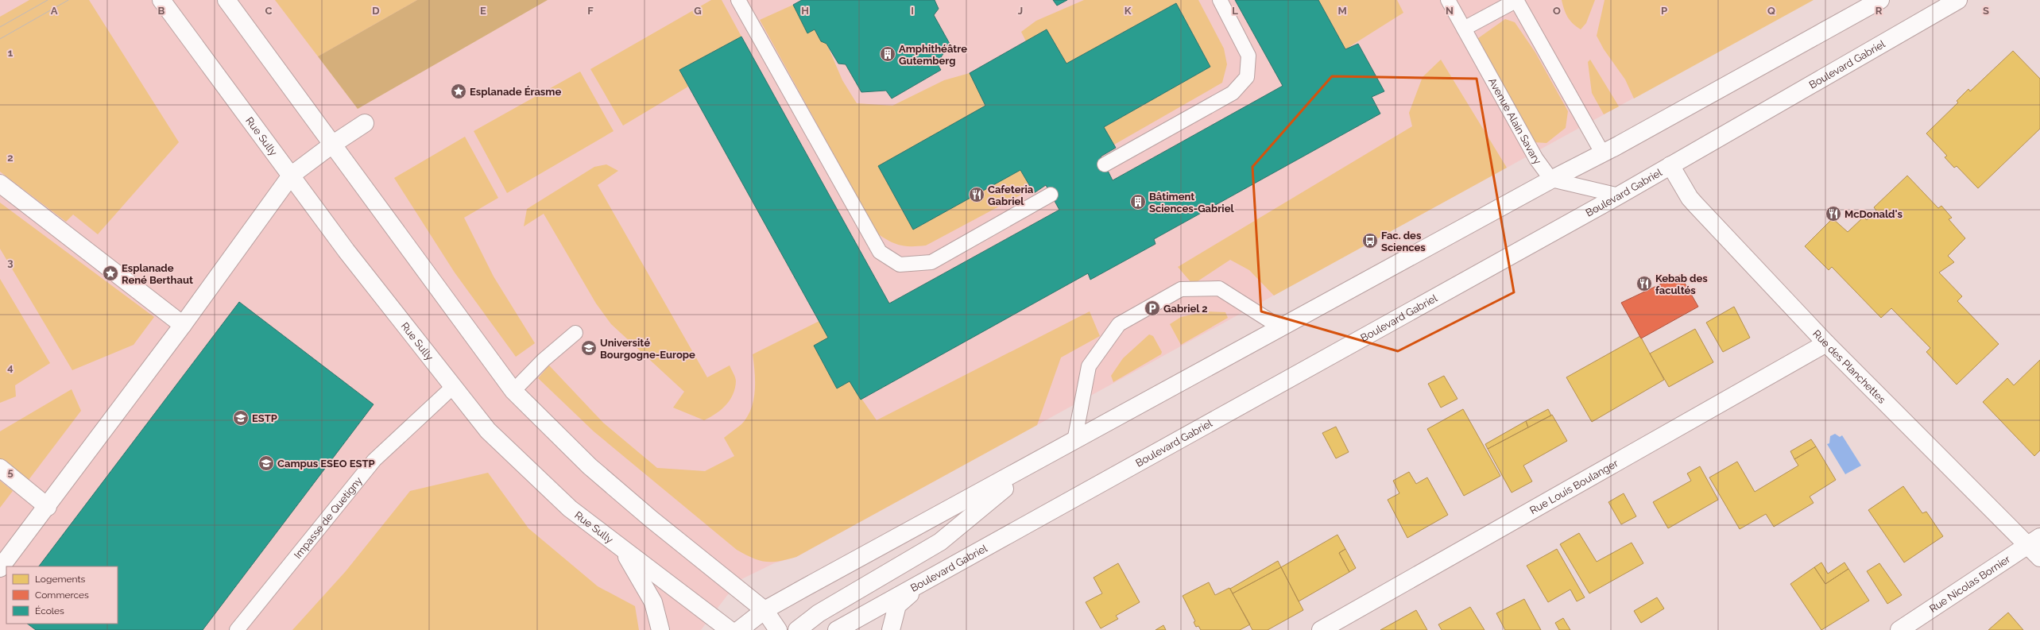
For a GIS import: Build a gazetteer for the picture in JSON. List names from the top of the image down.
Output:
{
  "streets": {
    "main road": [
      "Boulevard Gabriel",
      "Rue Sully",
      "Rue des Planchettes",
      "Rue Louis Boulanger",
      "Rue Nicolas Bornier"
    ],
    "lane": ["Avenue Alain Savary", "Impasse de Quetigny"]
  },
  "crossings": [
    ["Boulevard Gabriel", "Rue des Planchettes"],
    ["Rue Sully", "Impasse de Quetigny"],
    ["Rue des Planchettes", "Rue Louis Boulanger"],
    ["Rue des Planchettes", "Rue Nicolas Bornier"]
  ],
  "places": {
    "building": ["Amphithéâtre Gutemberg", "Bâtiment Sciences-Gabriel"],
    "place": ["Esplanade Érasme", "Esplanade René Berthaut"],
    "restaurant": ["Cafeteria Gabriel", "McDonald's", "Kebab des facultés"],
    "bus stop": ["Fac. des Sciences"],
    "parking": ["Gabriel 2"],
    "school or university": ["Université Bourgogne-Europe", "ESTP", "Campus ESEO ESTP"]
  },
  "legend": ["Logements", "Commerces", "Écoles"],
  "grid": {
    "columns": [
      "A",
      "B",
      "C",
      "D",
      "E",
      "F",
      "G",
      "H",
      "I",
      "J",
      "K",
      "L",
      "M",
      "N",
      "O",
      "P",
      "Q",
      "R",
      "S"
    ],
    "rows": [
      "1",
      "2",
      "3",
      "4",
      "5"
    ]
  }
}
